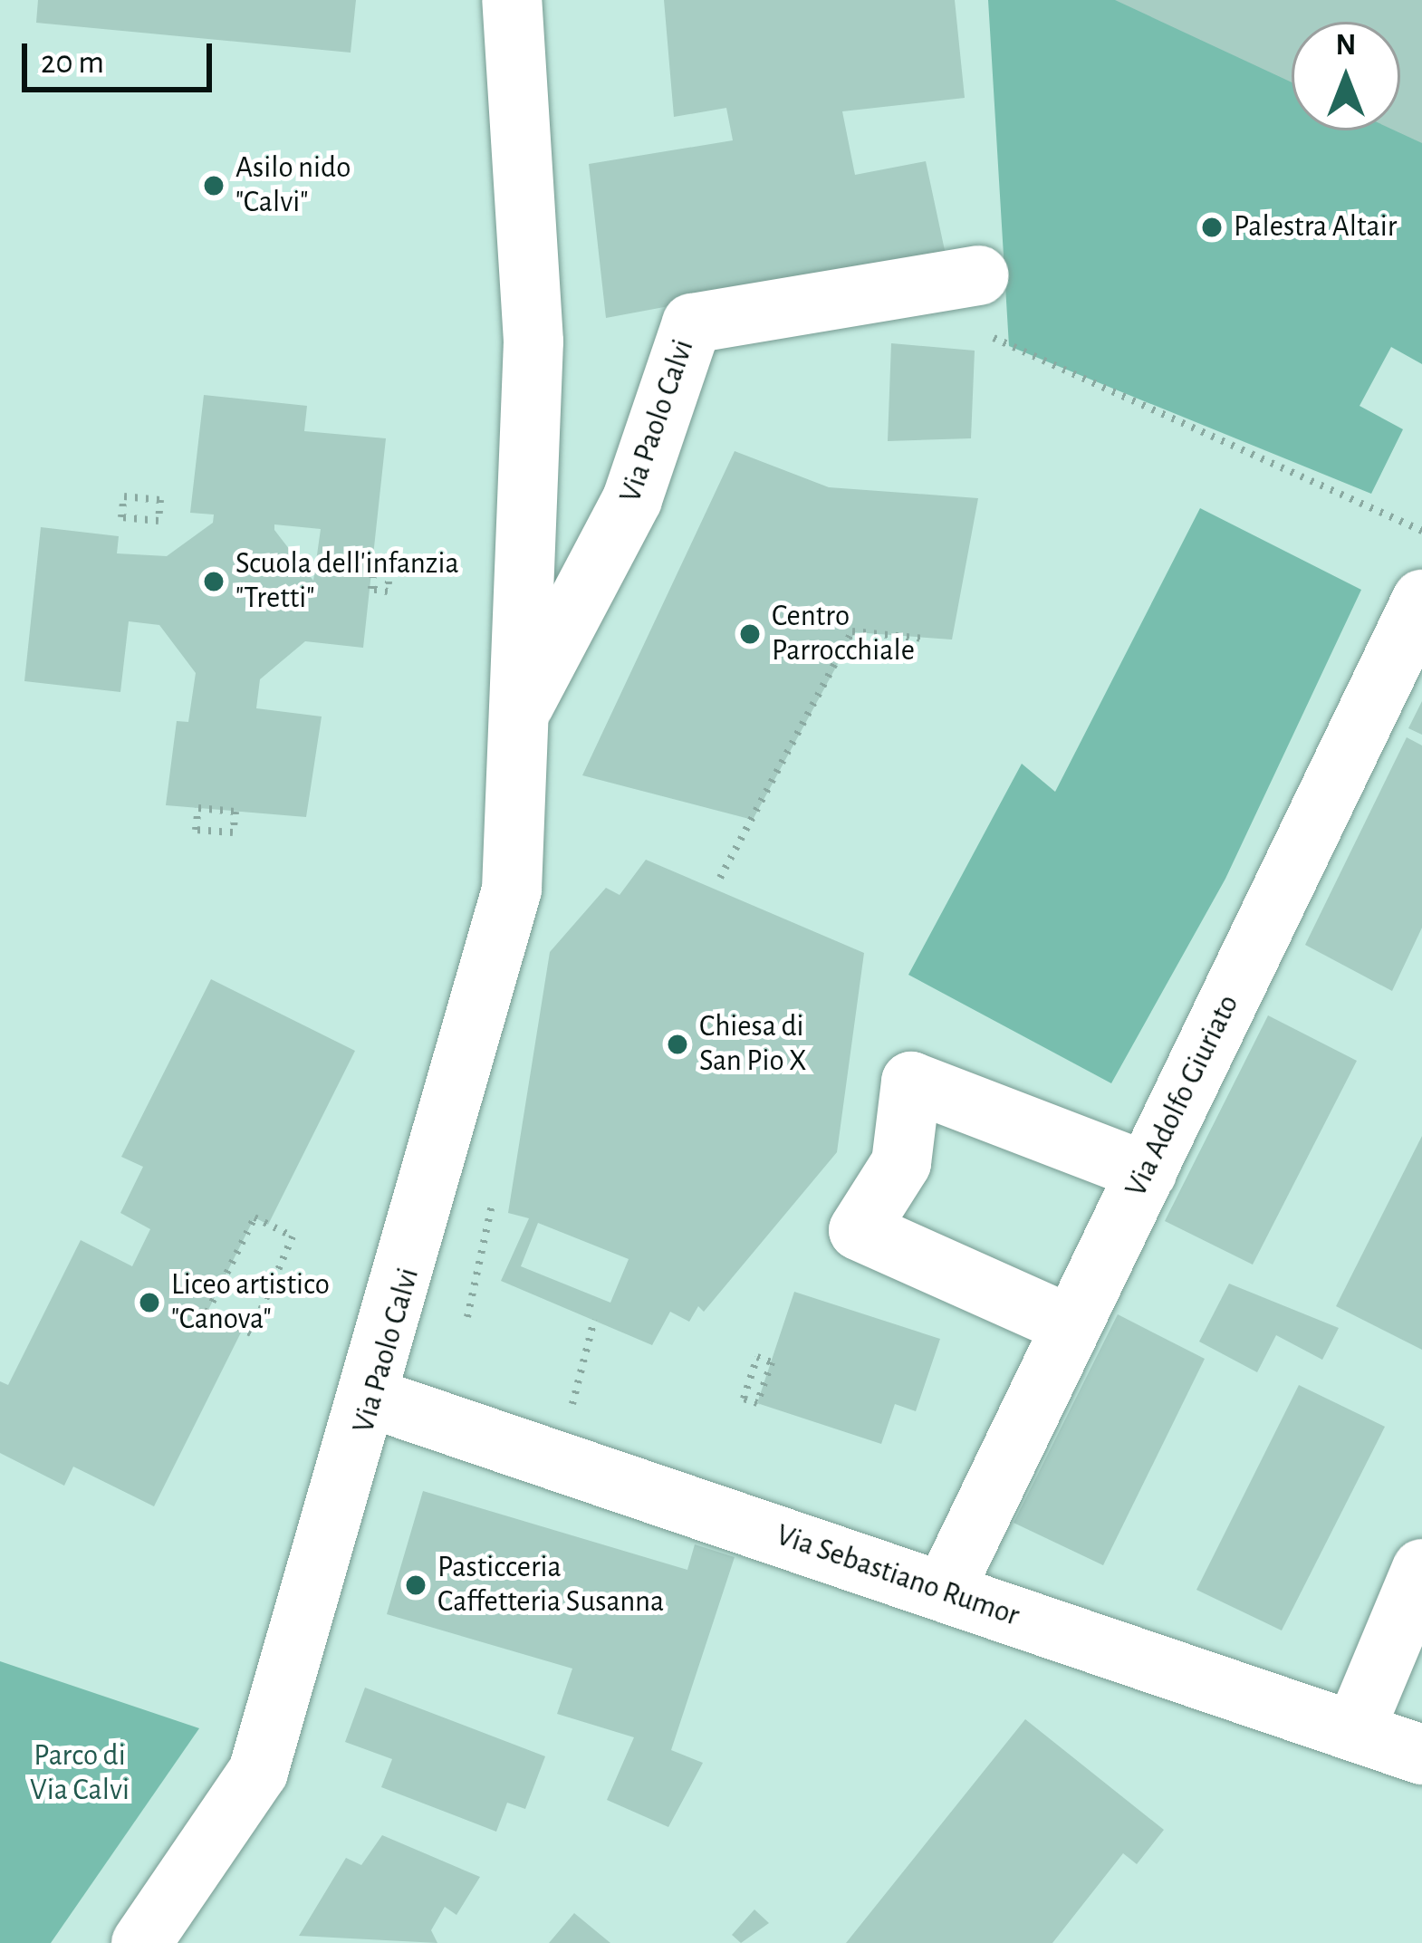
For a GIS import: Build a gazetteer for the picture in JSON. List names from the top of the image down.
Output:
{
  "streets": {
    "street": ["Via Paolo Calvi", "Via Adolfo Giuriato", "Via Sebastiano Rumor"]
  },
  "crossings": [
    ["Via Paolo Calvi", "Via Sebastiano Rumor"],
    ["Via Adolfo Giuriato", "Via Sebastiano Rumor"]
  ],
  "parks": ["Parco di Via Calvi"],
  "places": [
    "Asilo nido \"Calvi\"",
    "Palestra Altair",
    "Scuola dell'infanzia \"Tretti\"",
    "Centro Parrocchiale",
    "Chiesa di San Pio X",
    "Liceo artistico \"Canova\"",
    "Pasticceria Caffetteria Susanna"
  ],
  "scale_bar": "20 m",
  "north": "top"
}
